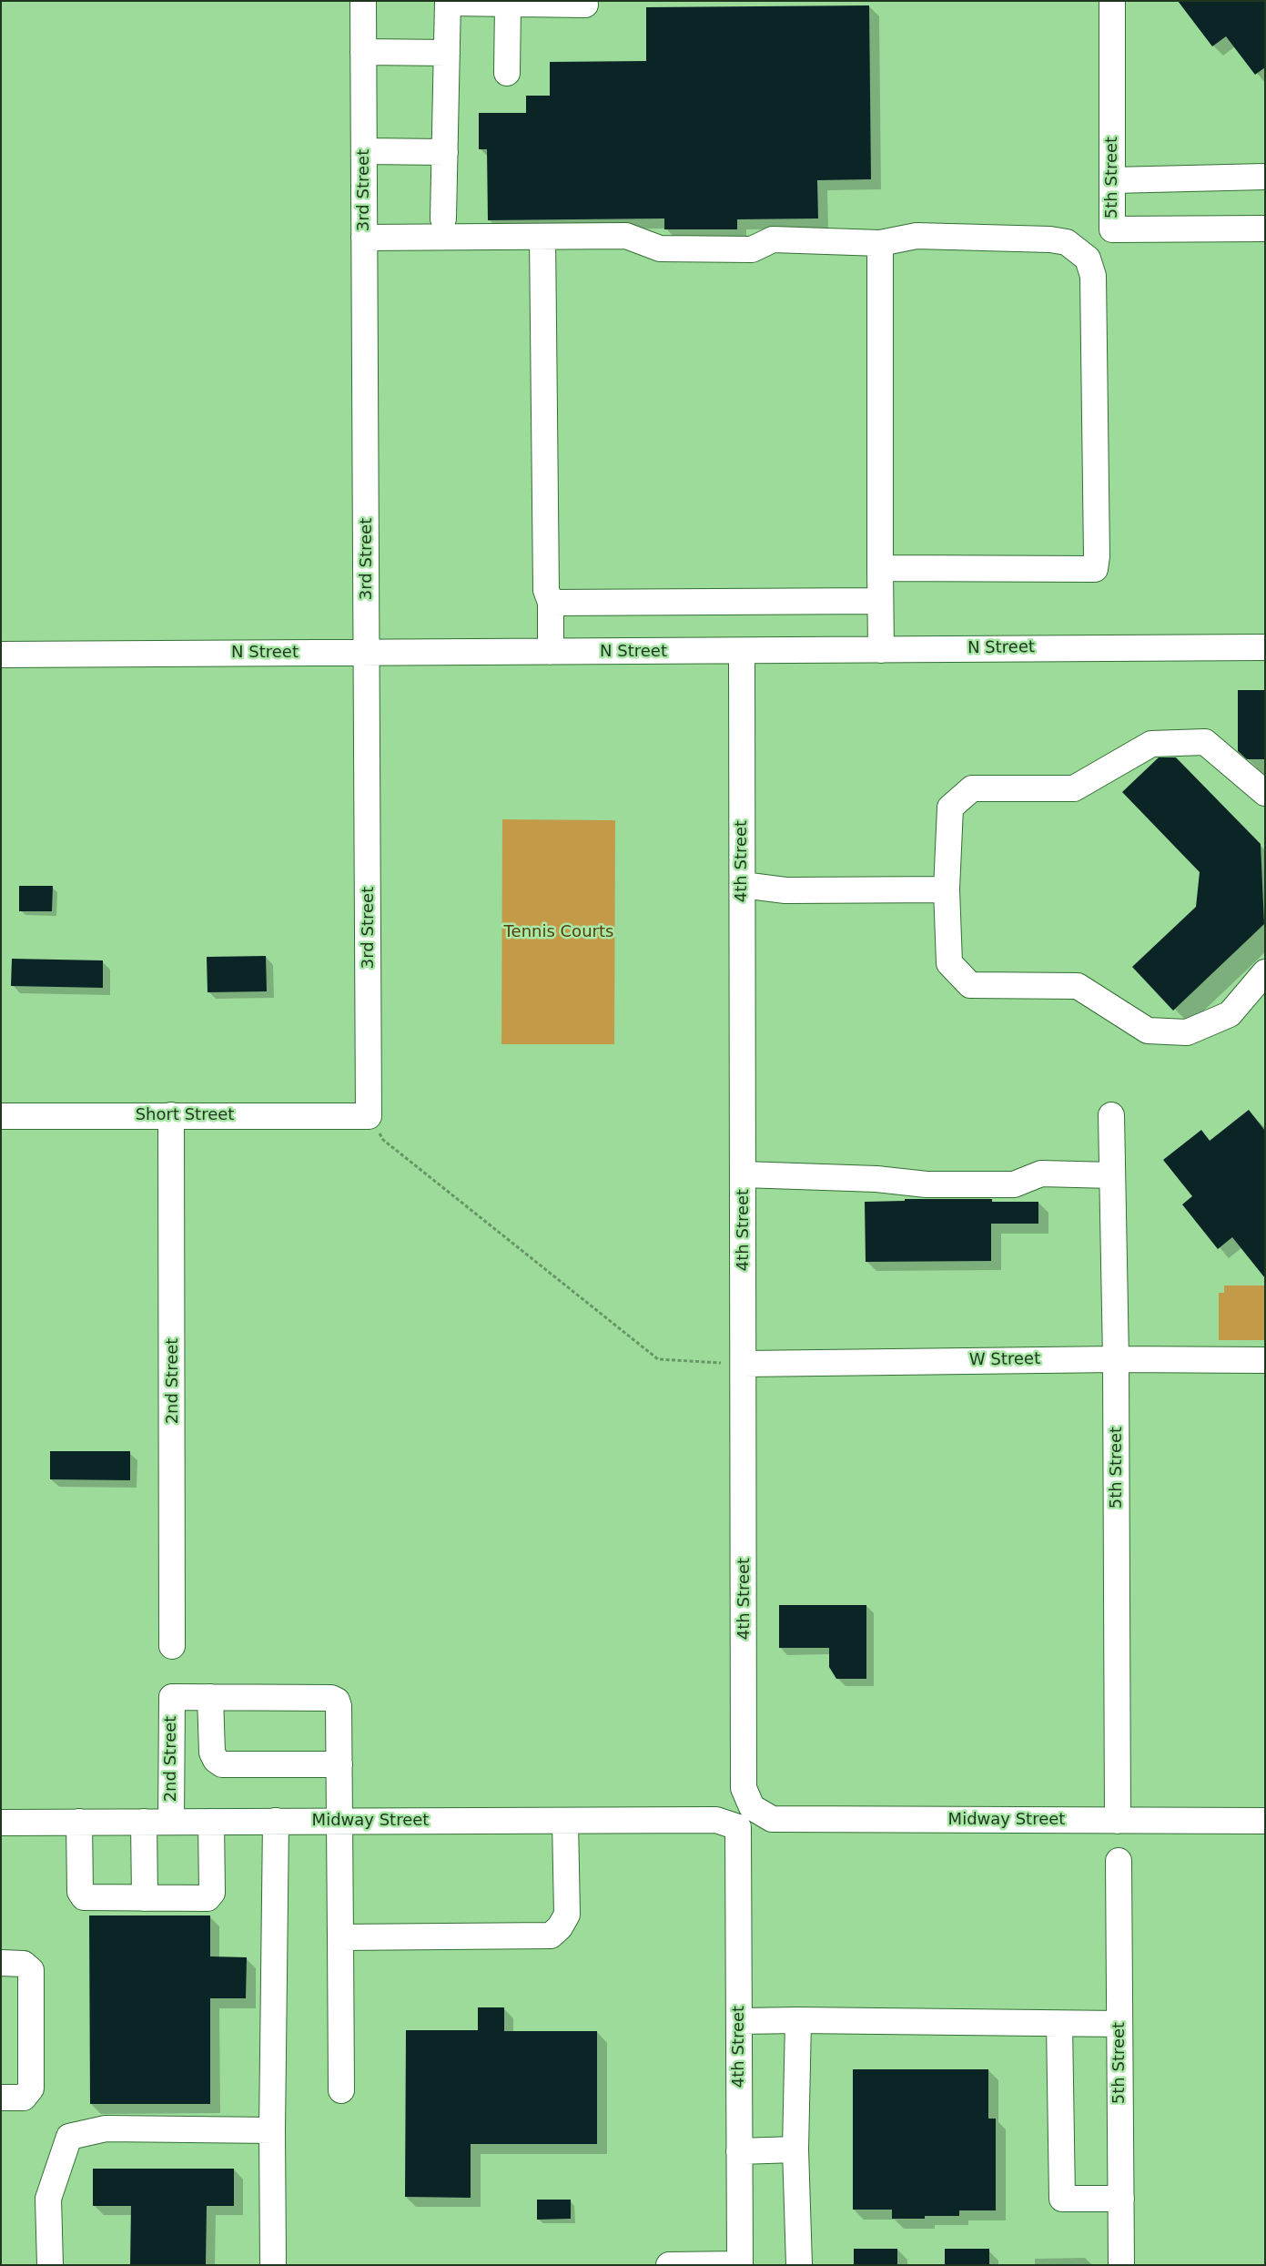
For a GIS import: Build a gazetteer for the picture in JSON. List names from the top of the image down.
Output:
{
  "streets": {
    "street": [
      "5th Street",
      "3rd Street",
      "N Street",
      "4th Street",
      "Short Street",
      "W Street",
      "2nd Street",
      "Midway Street"
    ]
  },
  "crossings": [
    ["5th Street", "W Street"],
    ["5th Street", "Midway Street"],
    ["3rd Street", "N Street"],
    ["3rd Street", "Short Street"],
    ["N Street", "4th Street"],
    ["4th Street", "W Street"],
    ["4th Street", "Midway Street"],
    ["Short Street", "2nd Street"],
    ["2nd Street", "Midway Street"]
  ],
  "parks": ["Tennis Courts"]
}
